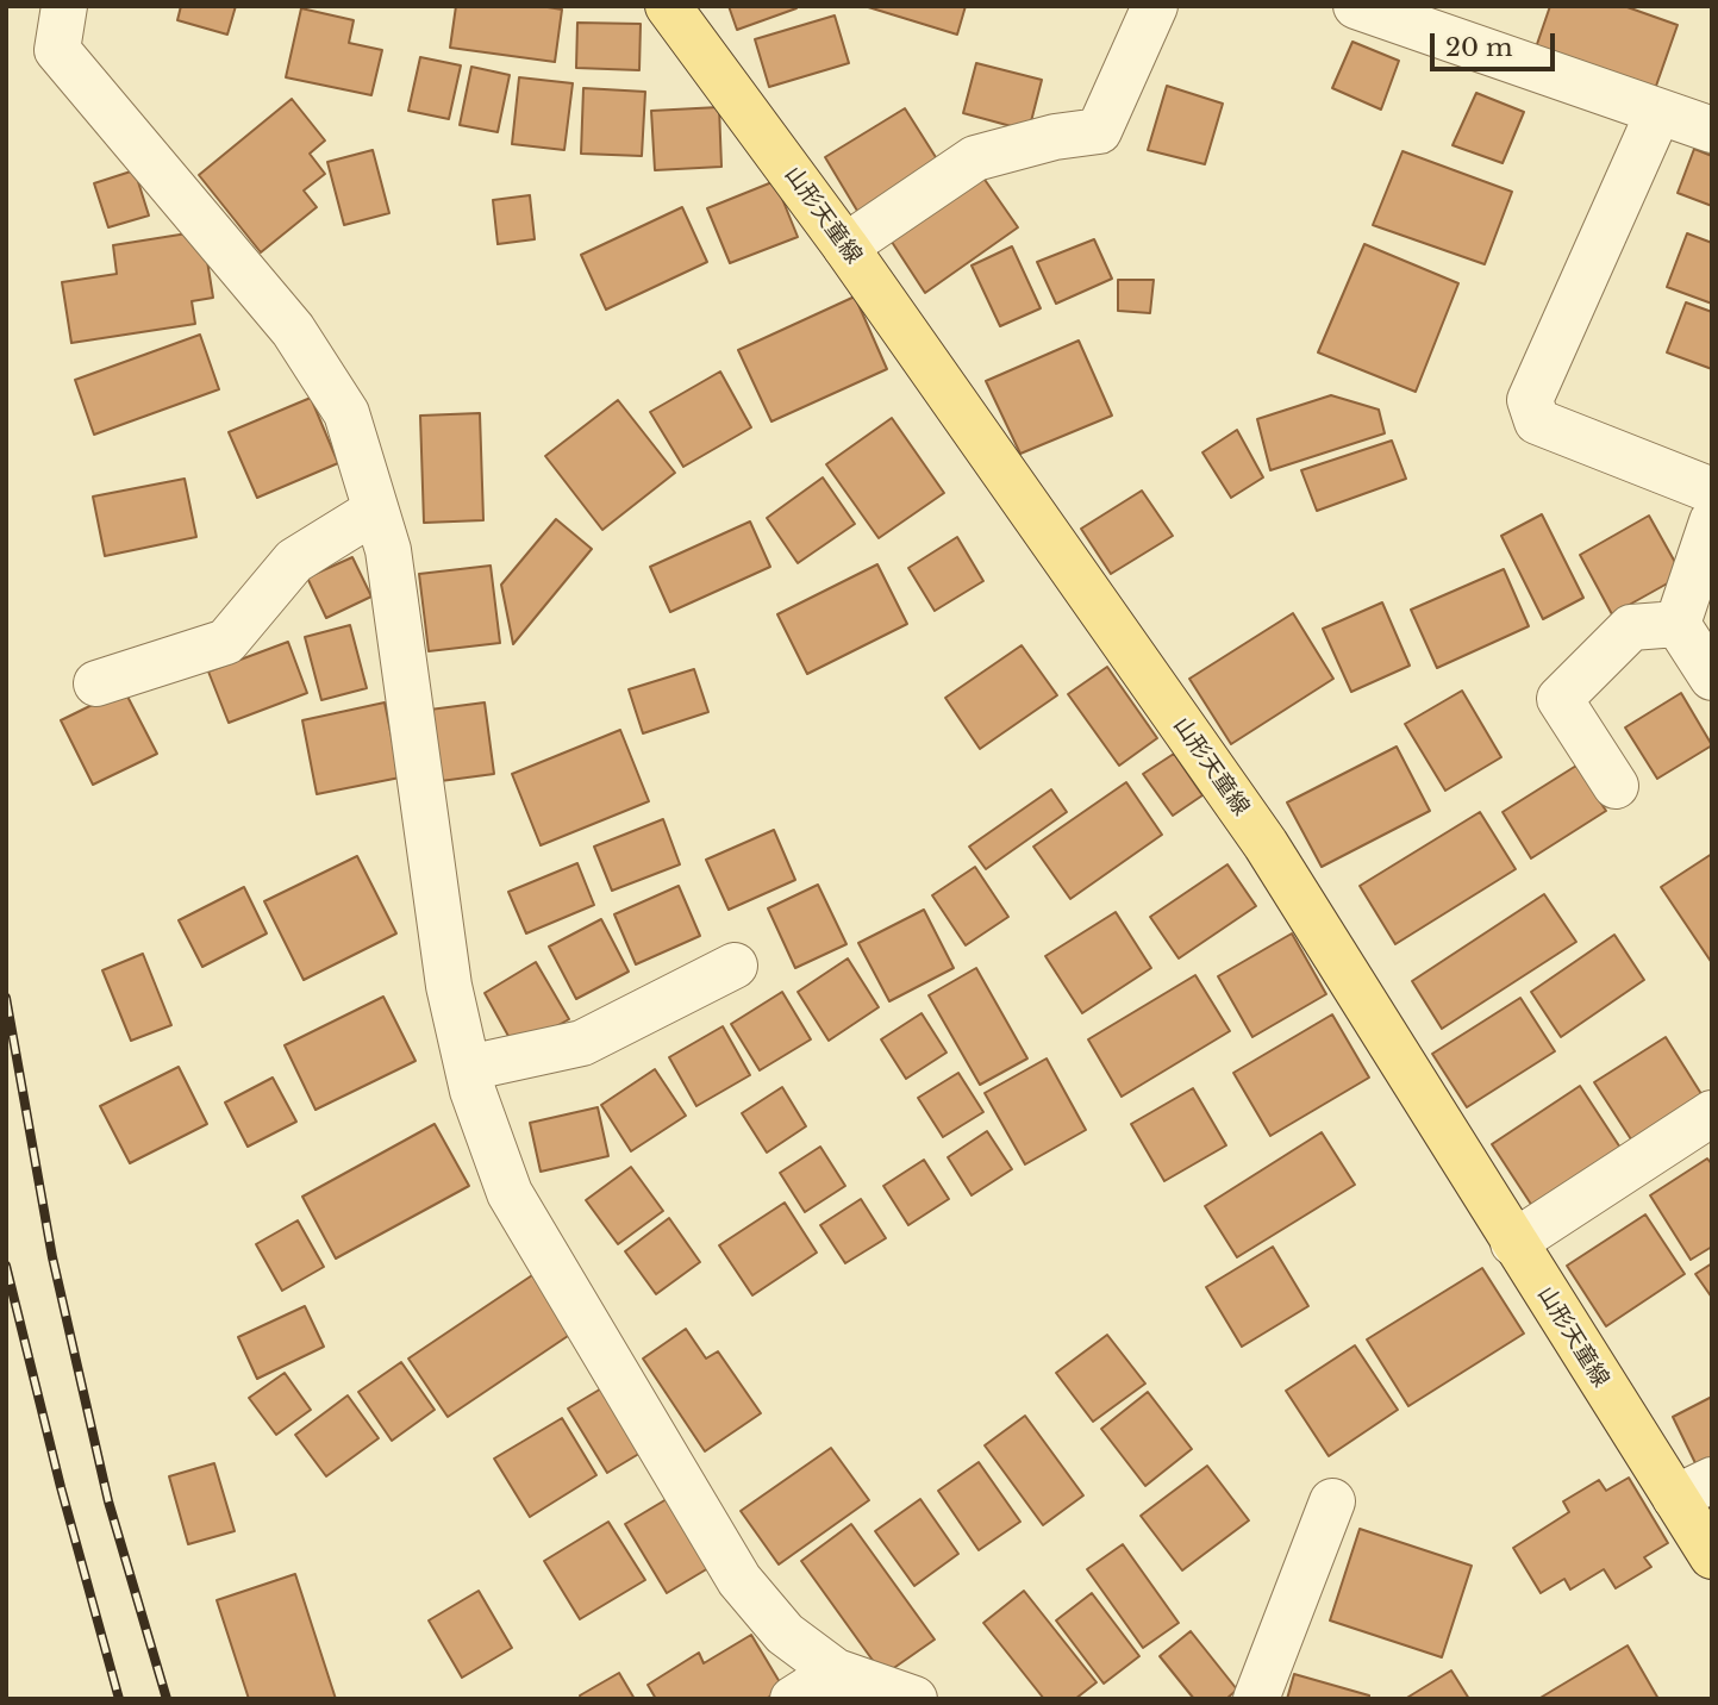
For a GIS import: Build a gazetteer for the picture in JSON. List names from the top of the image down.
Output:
{
  "streets": {
    "main road": ["山形天童線"]
  },
  "scale_bar": "20 m"
}
